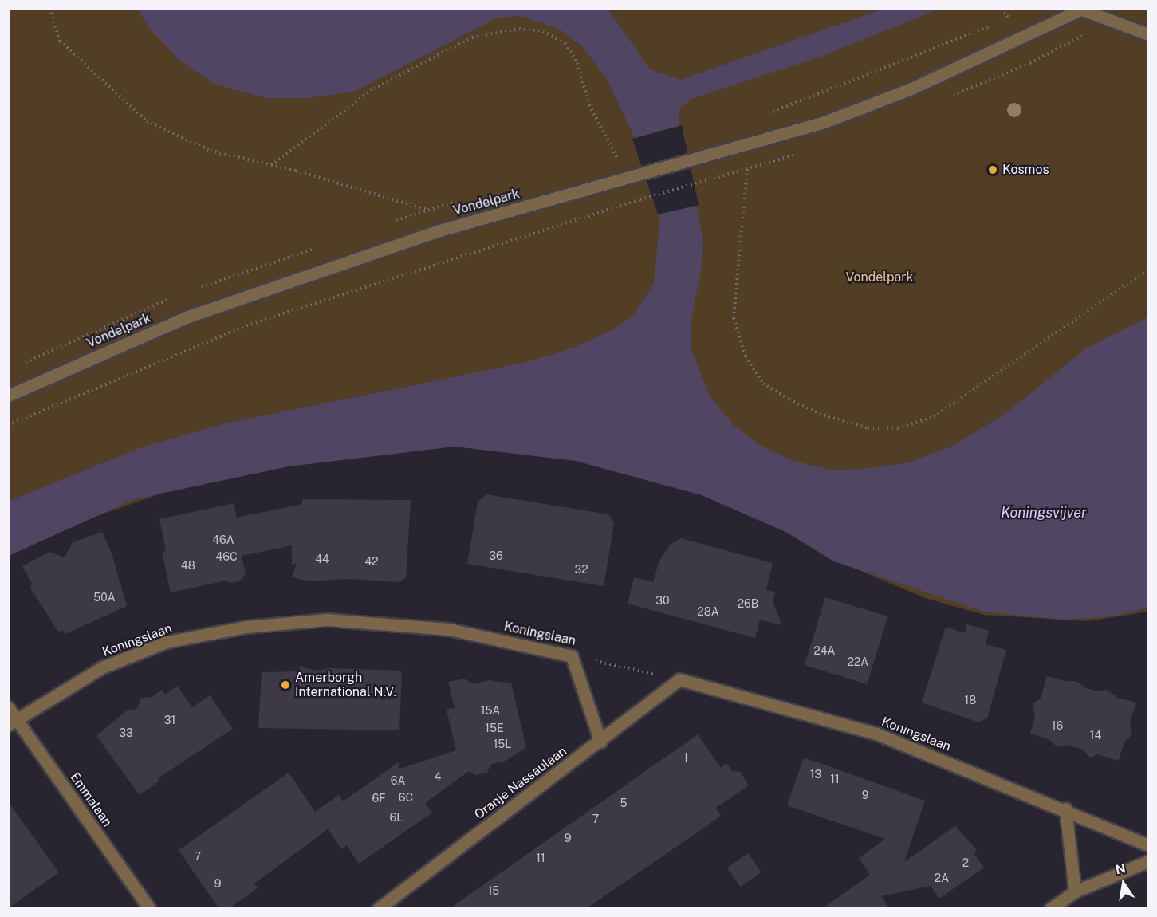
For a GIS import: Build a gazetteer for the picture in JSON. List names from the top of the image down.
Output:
{
  "streets": {
    "street": [
      "Vondelpark",
      "Koningslaan",
      "Oranje Nassaulaan",
      "Emmalaan"
    ]
  },
  "crossings": [
    ["Koningslaan", "Oranje Nassaulaan"],
    ["Koningslaan", "Emmalaan"]
  ],
  "water": ["Koningsvijver"],
  "parks": ["Vondelpark"],
  "places": ["Kosmos", "Amerborgh International N.V."],
  "house_numbers": [
    "46A",
    "36",
    "46C",
    "44",
    "42",
    "48",
    "32",
    "50A",
    "30",
    "26B",
    "28A",
    "24A",
    "22A",
    "18",
    "15A",
    "31",
    "16",
    "15E",
    "33",
    "14",
    "15L",
    "1",
    "13",
    "4",
    "11",
    "6A",
    "9",
    "6C",
    "6F",
    "5",
    "6L",
    "7",
    "9",
    "7",
    "11",
    "2",
    "2A",
    "9",
    "15"
  ],
  "north": "top"
}
